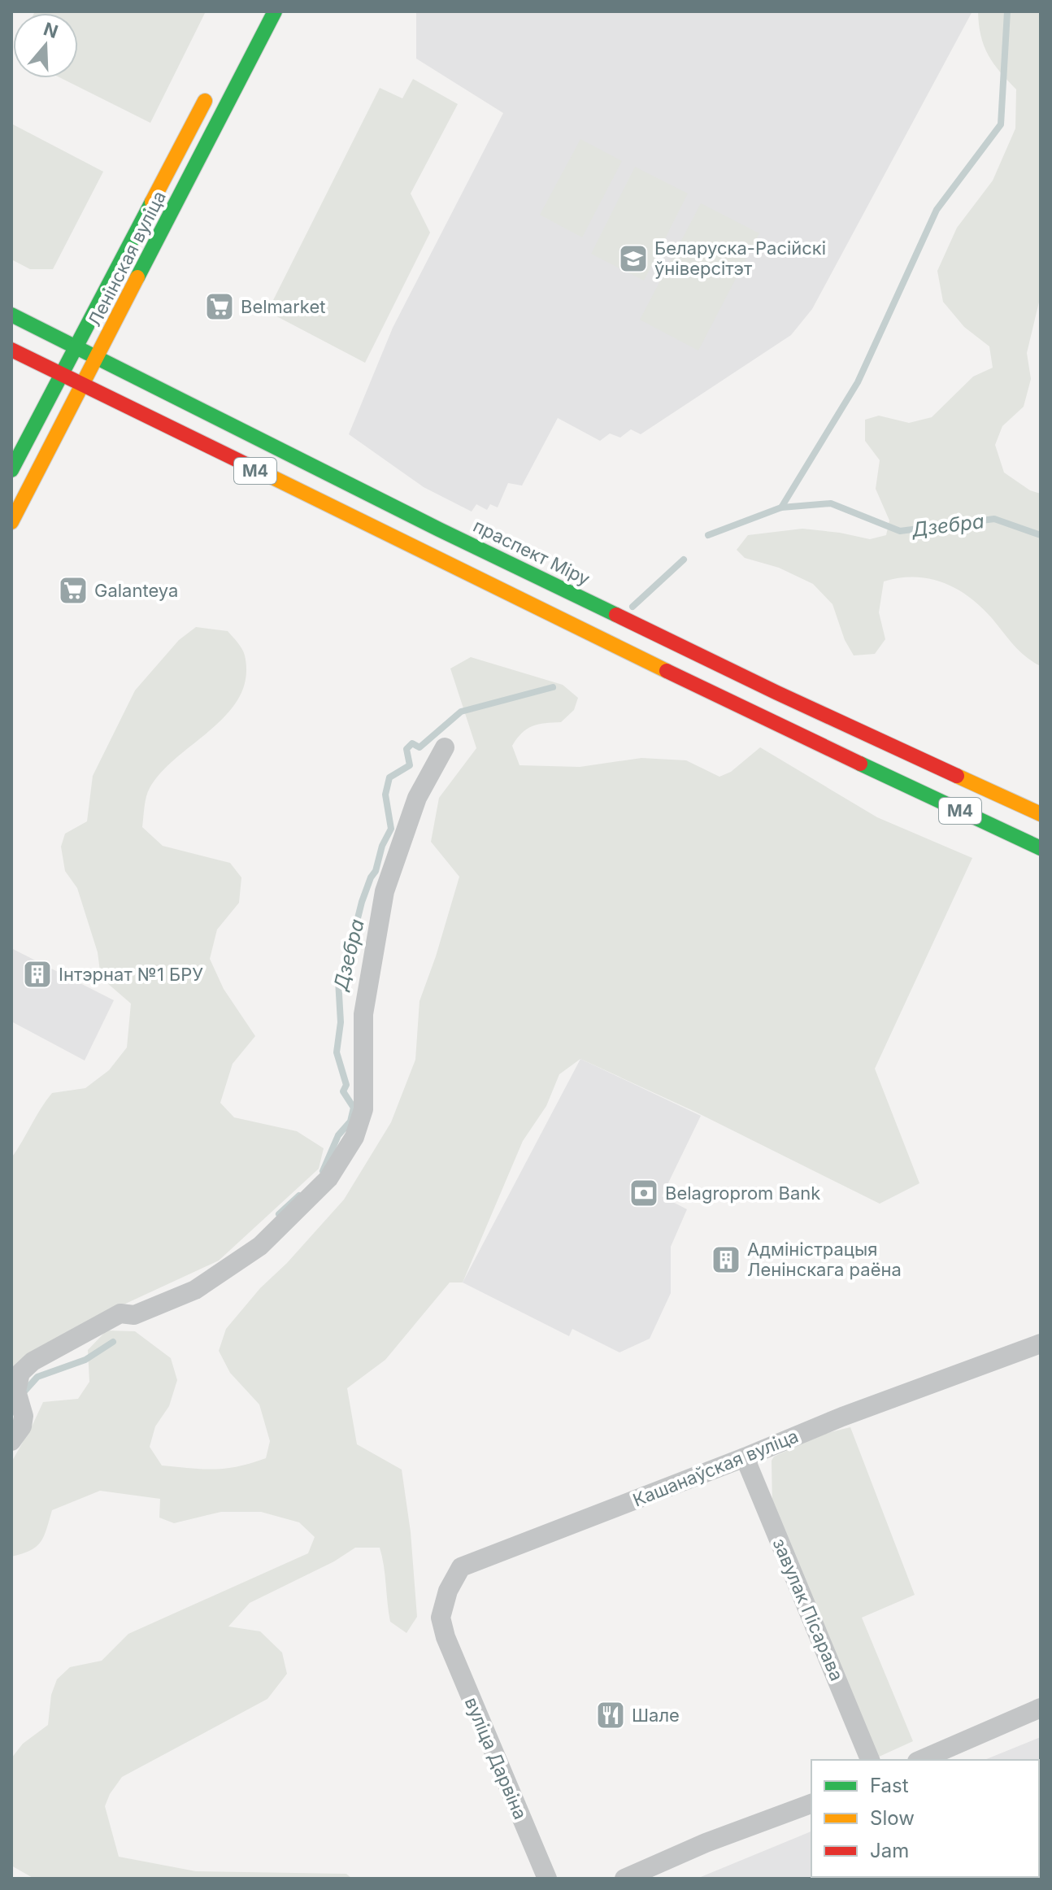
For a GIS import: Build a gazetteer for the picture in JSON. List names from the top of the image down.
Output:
{
  "streets": {
    "main road": ["Ленінская вуліца", "М4", "праспект Міру"],
    "street": ["Кашанаўская вуліца", "завулак Пісарава", "вуліца Дарвіна"]
  },
  "crossings": [
    ["Ленінская вуліца", "М4"],
    ["Ленінская вуліца", "праспект Міру"],
    ["Кашанаўская вуліца", "завулак Пісарава"],
    ["Кашанаўская вуліца", "вуліца Дарвіна"]
  ],
  "water": ["Дзебра"],
  "places": {
    "school or university": ["Беларуска-Расійскі ўніверсітэт"],
    "supermarket": ["Belmarket", "Galanteya"],
    "building": ["Інтэрнат №1 БРУ", "Адміністрацыя Ленінскага раёна"],
    "bank": ["Belagroprom Bank"],
    "restaurant": ["Шале"]
  },
  "legend": ["Fast", "Slow", "Jam"],
  "north": "top"
}
